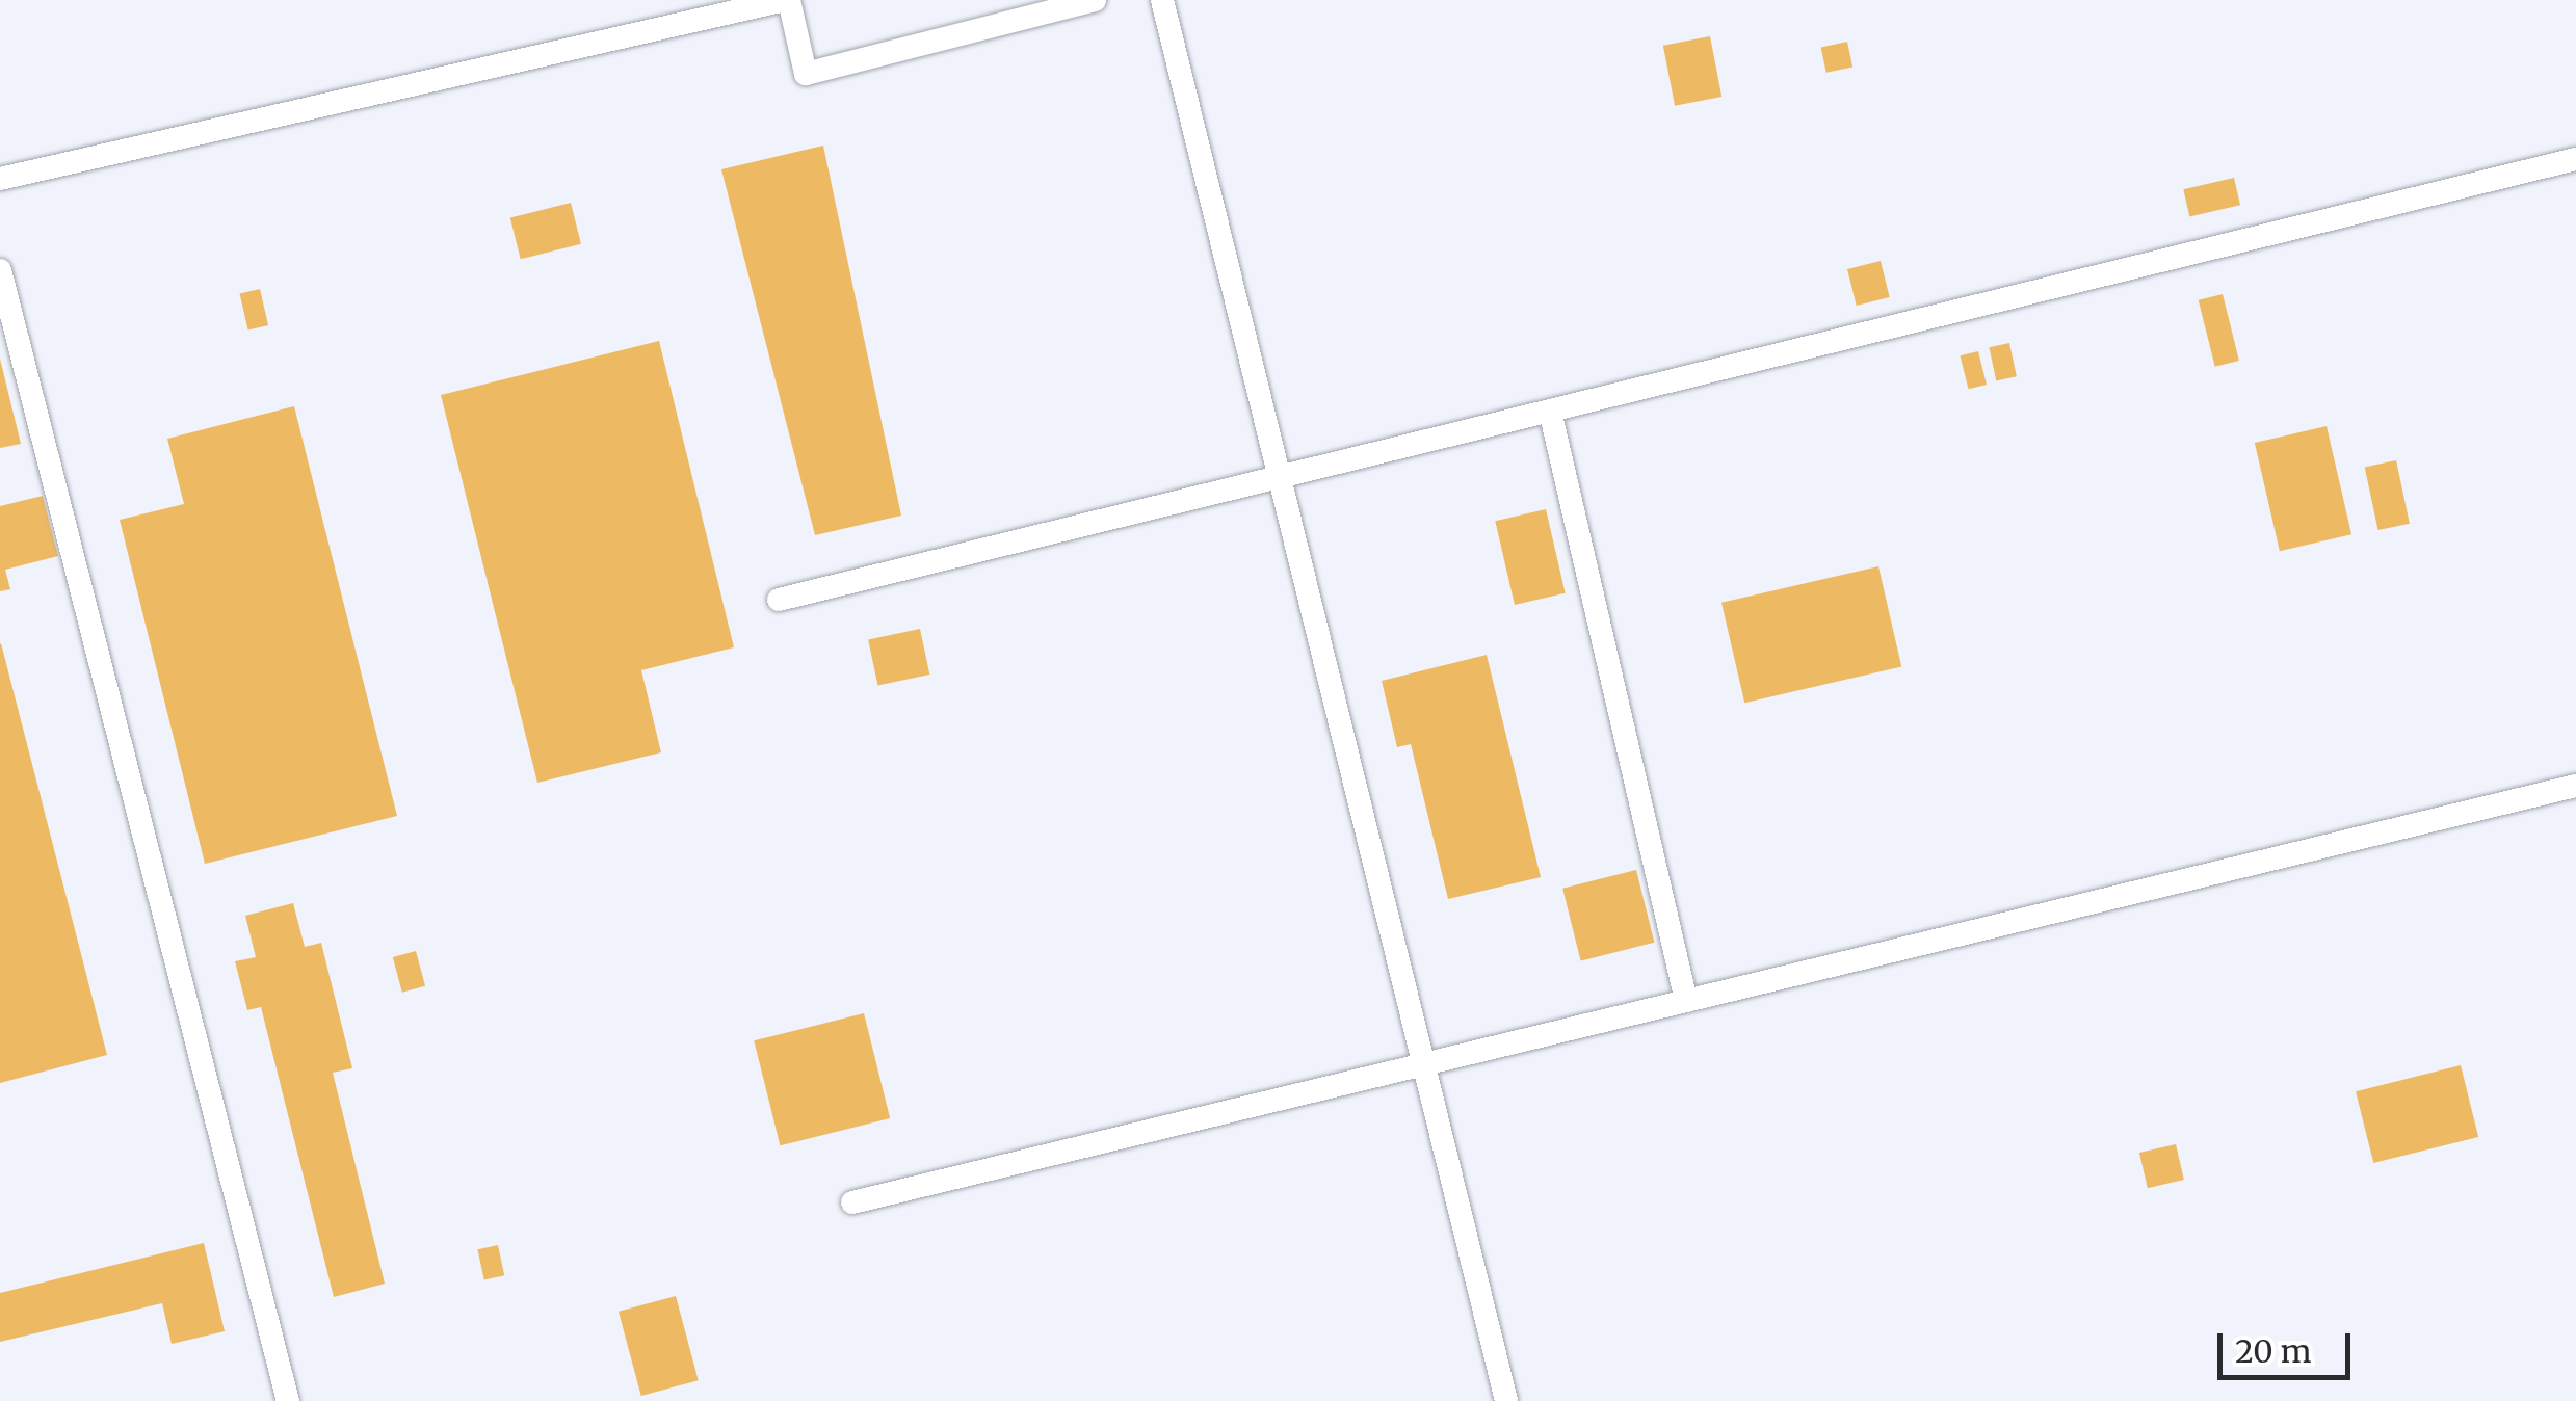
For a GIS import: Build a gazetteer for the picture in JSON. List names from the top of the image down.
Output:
{
  "scale_bar": "20 m"
}
